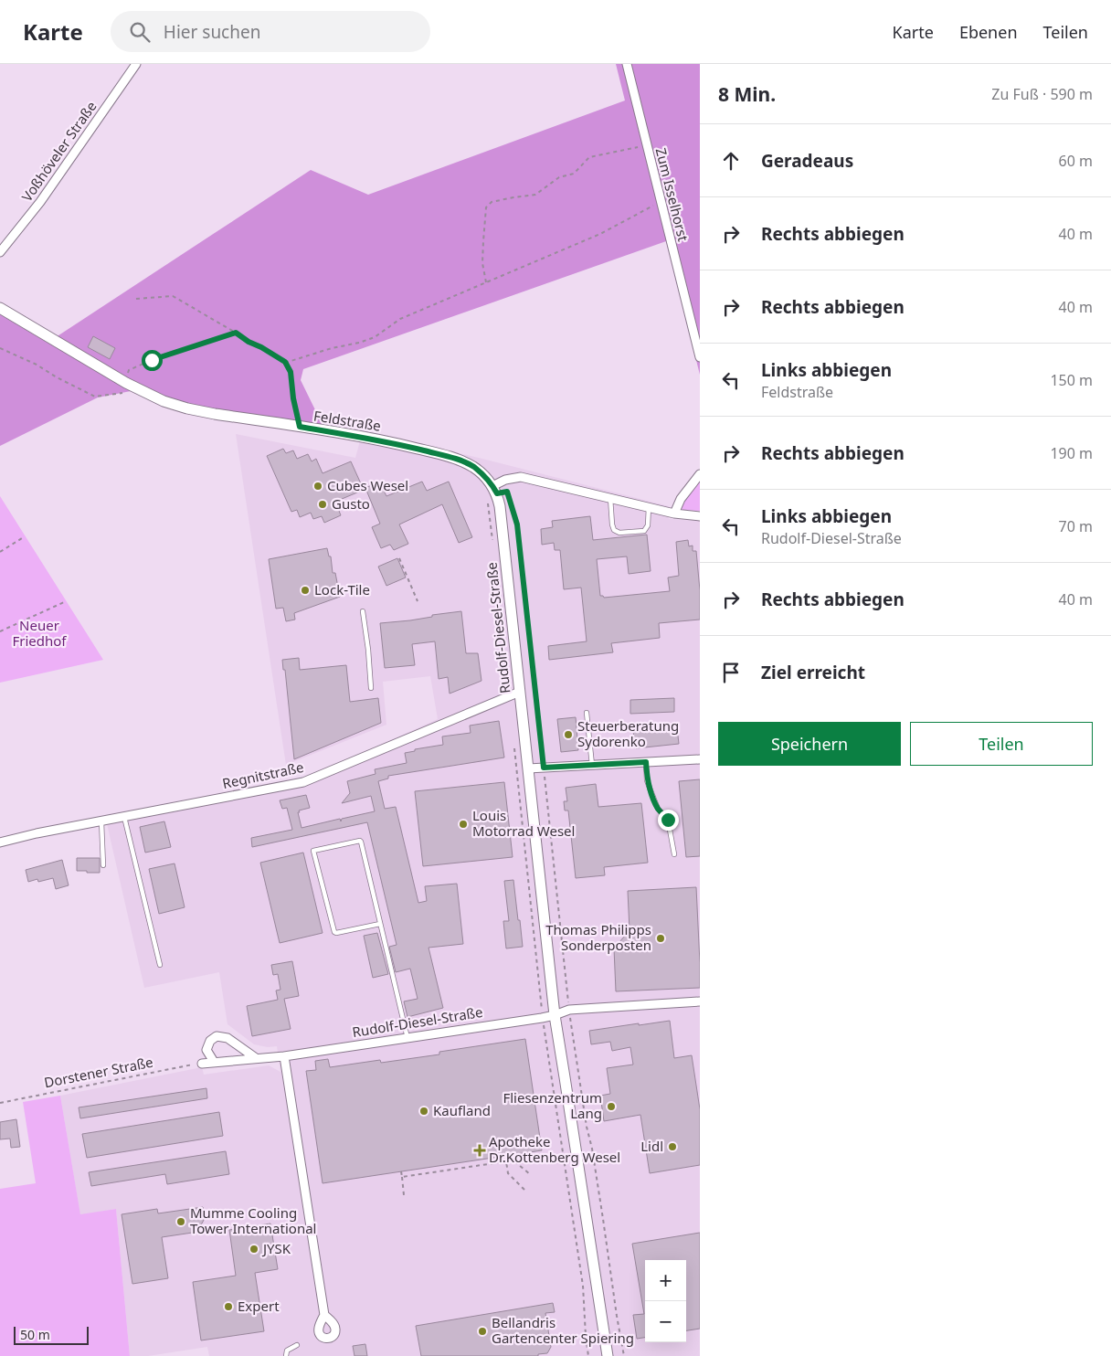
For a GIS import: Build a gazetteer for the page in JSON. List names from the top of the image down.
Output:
{
  "streets": {
    "street": [
      "Voßhöveler Straße",
      "Zum Isselhorst",
      "Feldstraße",
      "Rudolf-Diesel-Straße",
      "Regnitstraße"
    ],
    "path": ["Dorstener Straße"]
  },
  "crossings": [
    ["Feldstraße", "Rudolf-Diesel-Straße"],
    ["Rudolf-Diesel-Straße", "Regnitstraße"],
    ["Rudolf-Diesel-Straße", "Dorstener Straße"]
  ],
  "parks": ["Neuer Friedhof"],
  "places": {
    "other": [
      "Cubes Wesel",
      "Gusto",
      "Lock-Tile",
      "Steuerberatung Sydorenko",
      "Louis Motorrad Wesel",
      "Thomas Philipps Sonderposten",
      "Fliesenzentrum Lang",
      "Kaufland",
      "Lidl",
      "Mumme Cooling Tower International",
      "JYSK",
      "Expert",
      "Bellandris Gartencenter Spiering"
    ],
    "health": ["Apotheke Dr.Kottenberg Wesel"]
  },
  "scale_bar": "50 m",
  "page": {
    "header": "Karte",
    "search": "Hier suchen",
    "nav": ["Karte", "Ebenen", "Teilen"],
    "heading": ["8 Min.", "Zu Fuß · 590 m"],
    "list": [
      ["Geradeaus", "60 m"],
      ["Rechts abbiegen", "40 m"],
      ["Rechts abbiegen", "40 m"],
      ["Links abbiegen", "Feldstraße", "150 m"],
      ["Rechts abbiegen", "190 m"],
      ["Links abbiegen", "Rudolf-Diesel-Straße", "70 m"],
      ["Rechts abbiegen", "40 m"],
      "Ziel erreicht"
    ],
    "buttons": ["Speichern", "Teilen"],
    "map_buttons": ["+", "−"],
    "scale": "50 m"
  }
}
